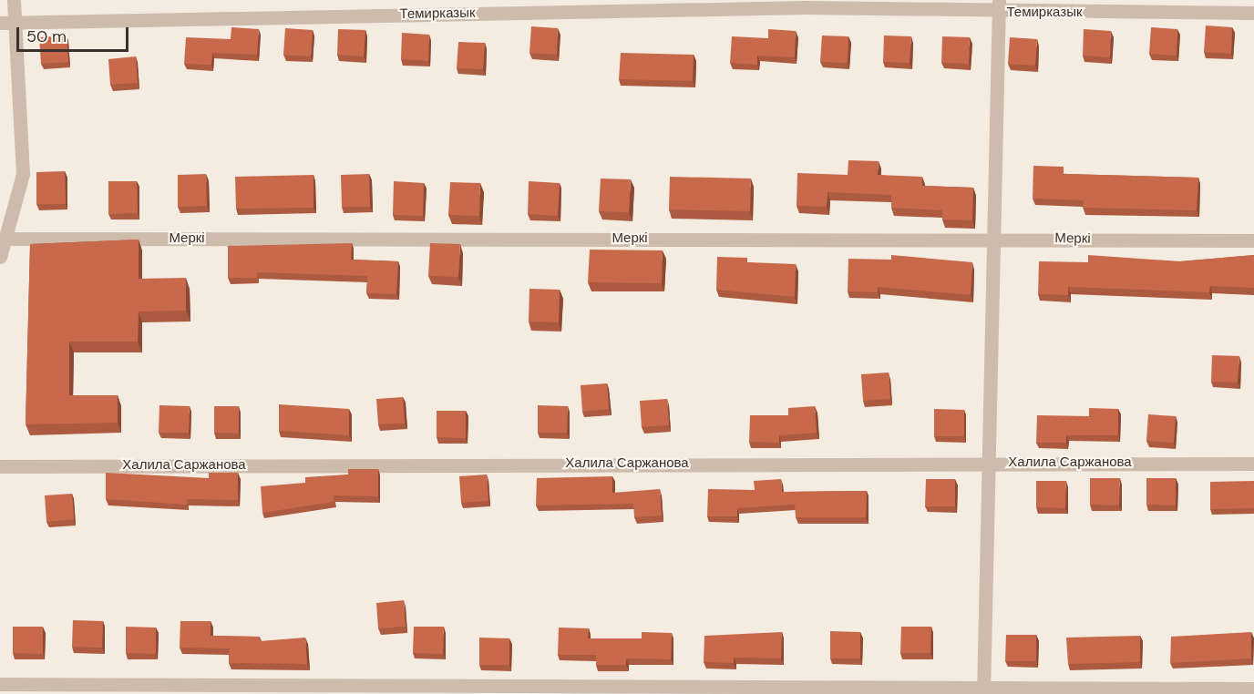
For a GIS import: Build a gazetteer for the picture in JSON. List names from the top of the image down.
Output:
{
  "streets": {
    "street": ["Темирказык", "Меркі", "Халила Саржанова"]
  },
  "scale_bar": "50 m"
}
